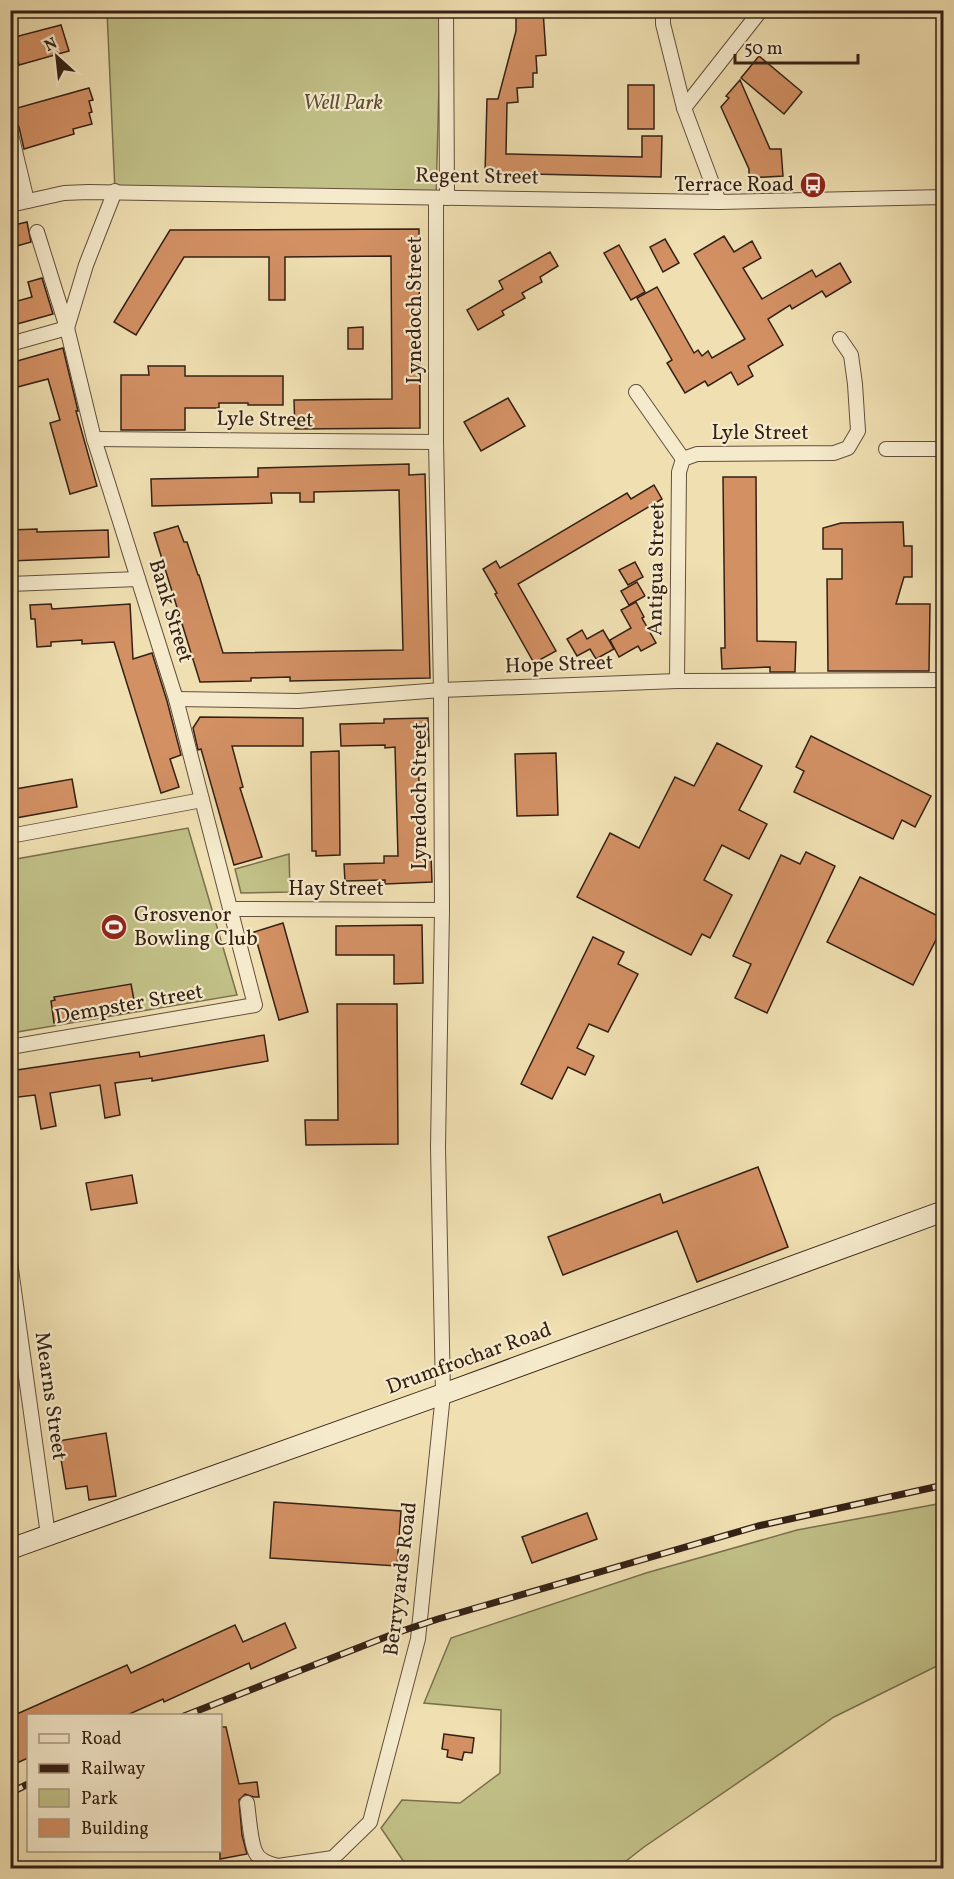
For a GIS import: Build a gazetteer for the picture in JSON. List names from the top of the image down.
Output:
{
  "streets": {
    "main road": ["Drumfrochar Road"],
    "street": [
      "Regent Street",
      "Lynedoch Street",
      "Lyle Street",
      "Antigua Street",
      "Bank Street",
      "Hope Street",
      "Hay Street",
      "Dempster Street",
      "Mearns Street",
      "Berryyards Road"
    ]
  },
  "crossings": [
    ["Regent Street", "Lynedoch Street"],
    ["Lynedoch Street", "Lyle Street"],
    ["Lynedoch Street", "Hope Street"],
    ["Lynedoch Street", "Hay Street"],
    ["Lynedoch Street", "Drumfrochar Road"],
    ["Lynedoch Street", "Berryyards Road"],
    ["Lyle Street", "Antigua Street"],
    ["Lyle Street", "Bank Street"],
    ["Antigua Street", "Hope Street"],
    ["Bank Street", "Hope Street"],
    ["Bank Street", "Hay Street"],
    ["Bank Street", "Dempster Street"],
    ["Drumfrochar Road", "Mearns Street"],
    ["Drumfrochar Road", "Berryyards Road"]
  ],
  "parks": ["Well Park"],
  "places": {
    "bus stop": ["Terrace Road"],
    "sports": ["Grosvenor Bowling Club"]
  },
  "legend": [
    "Road",
    "Railway",
    "Park",
    "Building"
  ],
  "scale_bar": "50 m",
  "north": "top left"
}
